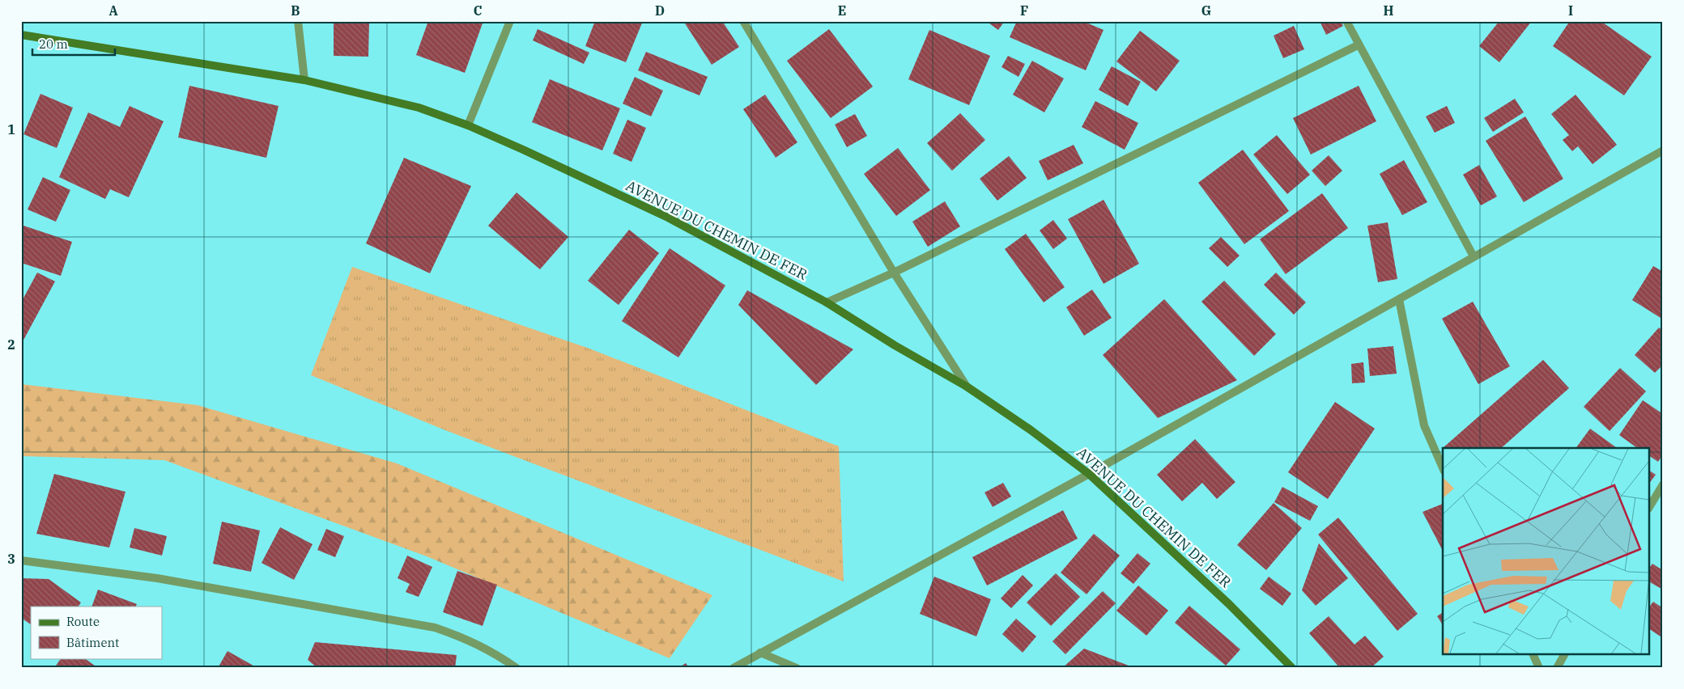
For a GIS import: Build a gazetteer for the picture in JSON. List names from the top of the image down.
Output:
{
  "streets": {
    "street": ["AVENUE DU CHEMIN DE FER"]
  },
  "legend": ["Route", "Bâtiment"],
  "scale_bar": "20 m",
  "grid": {
    "columns": [
      "A",
      "B",
      "C",
      "D",
      "E",
      "F",
      "G",
      "H",
      "I"
    ],
    "rows": ["1", "2", "3"]
  }
}
